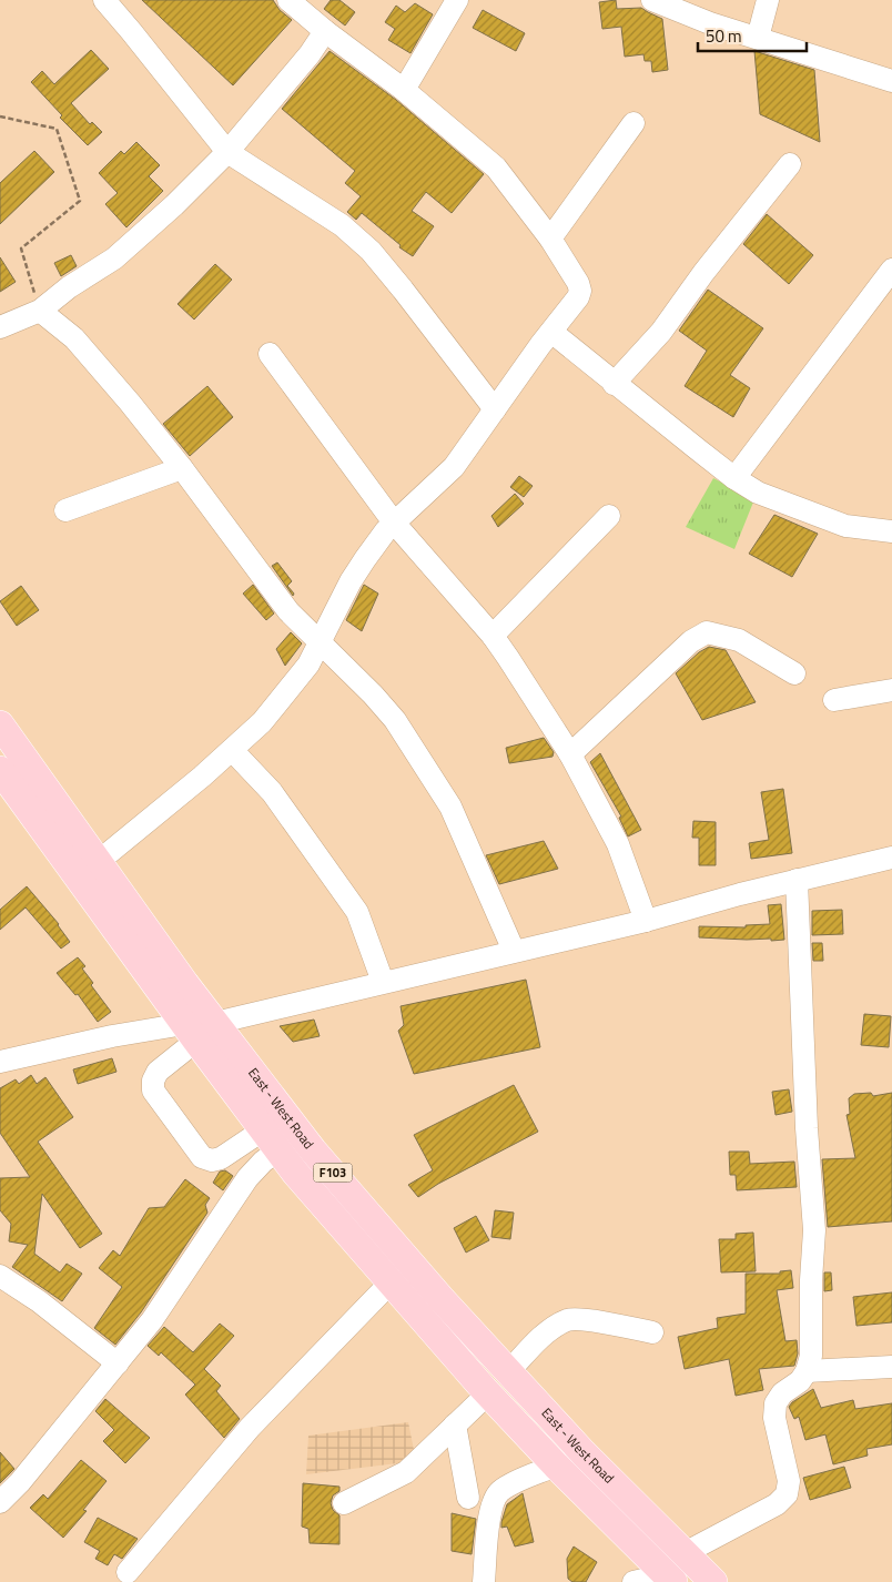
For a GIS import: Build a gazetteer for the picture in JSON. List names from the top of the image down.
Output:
{
  "streets": {
    "main road": ["East - West Road", "F103"]
  },
  "scale_bar": "50 m"
}
